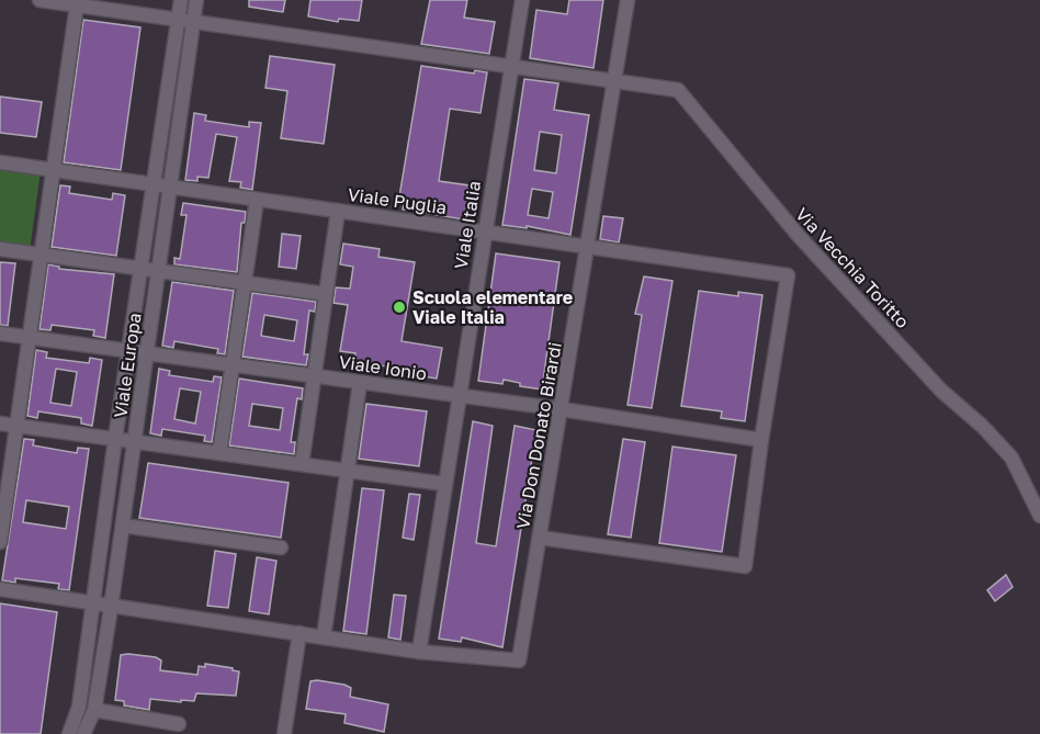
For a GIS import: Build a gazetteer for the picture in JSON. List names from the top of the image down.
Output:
{
  "streets": {
    "street": [
      "Viale Puglia",
      "Viale Italia",
      "Via Vecchia Toritto",
      "Viale Europa",
      "Viale Ionio",
      "Via Don Donato Birardi"
    ]
  },
  "crossings": [
    ["Viale Puglia", "Viale Italia"],
    ["Viale Puglia", "Viale Europa"],
    ["Viale Puglia", "Viale Ionio"],
    ["Viale Puglia", "Via Don Donato Birardi"],
    ["Viale Italia", "Via Vecchia Toritto"],
    ["Viale Italia", "Viale Ionio"],
    ["Viale Italia", "Via Don Donato Birardi"],
    ["Via Vecchia Toritto", "Viale Europa"],
    ["Via Vecchia Toritto", "Via Don Donato Birardi"],
    ["Viale Europa", "Viale Ionio"],
    ["Viale Ionio", "Via Don Donato Birardi"]
  ],
  "places": ["Scuola elementare Viale Italia"]
}
